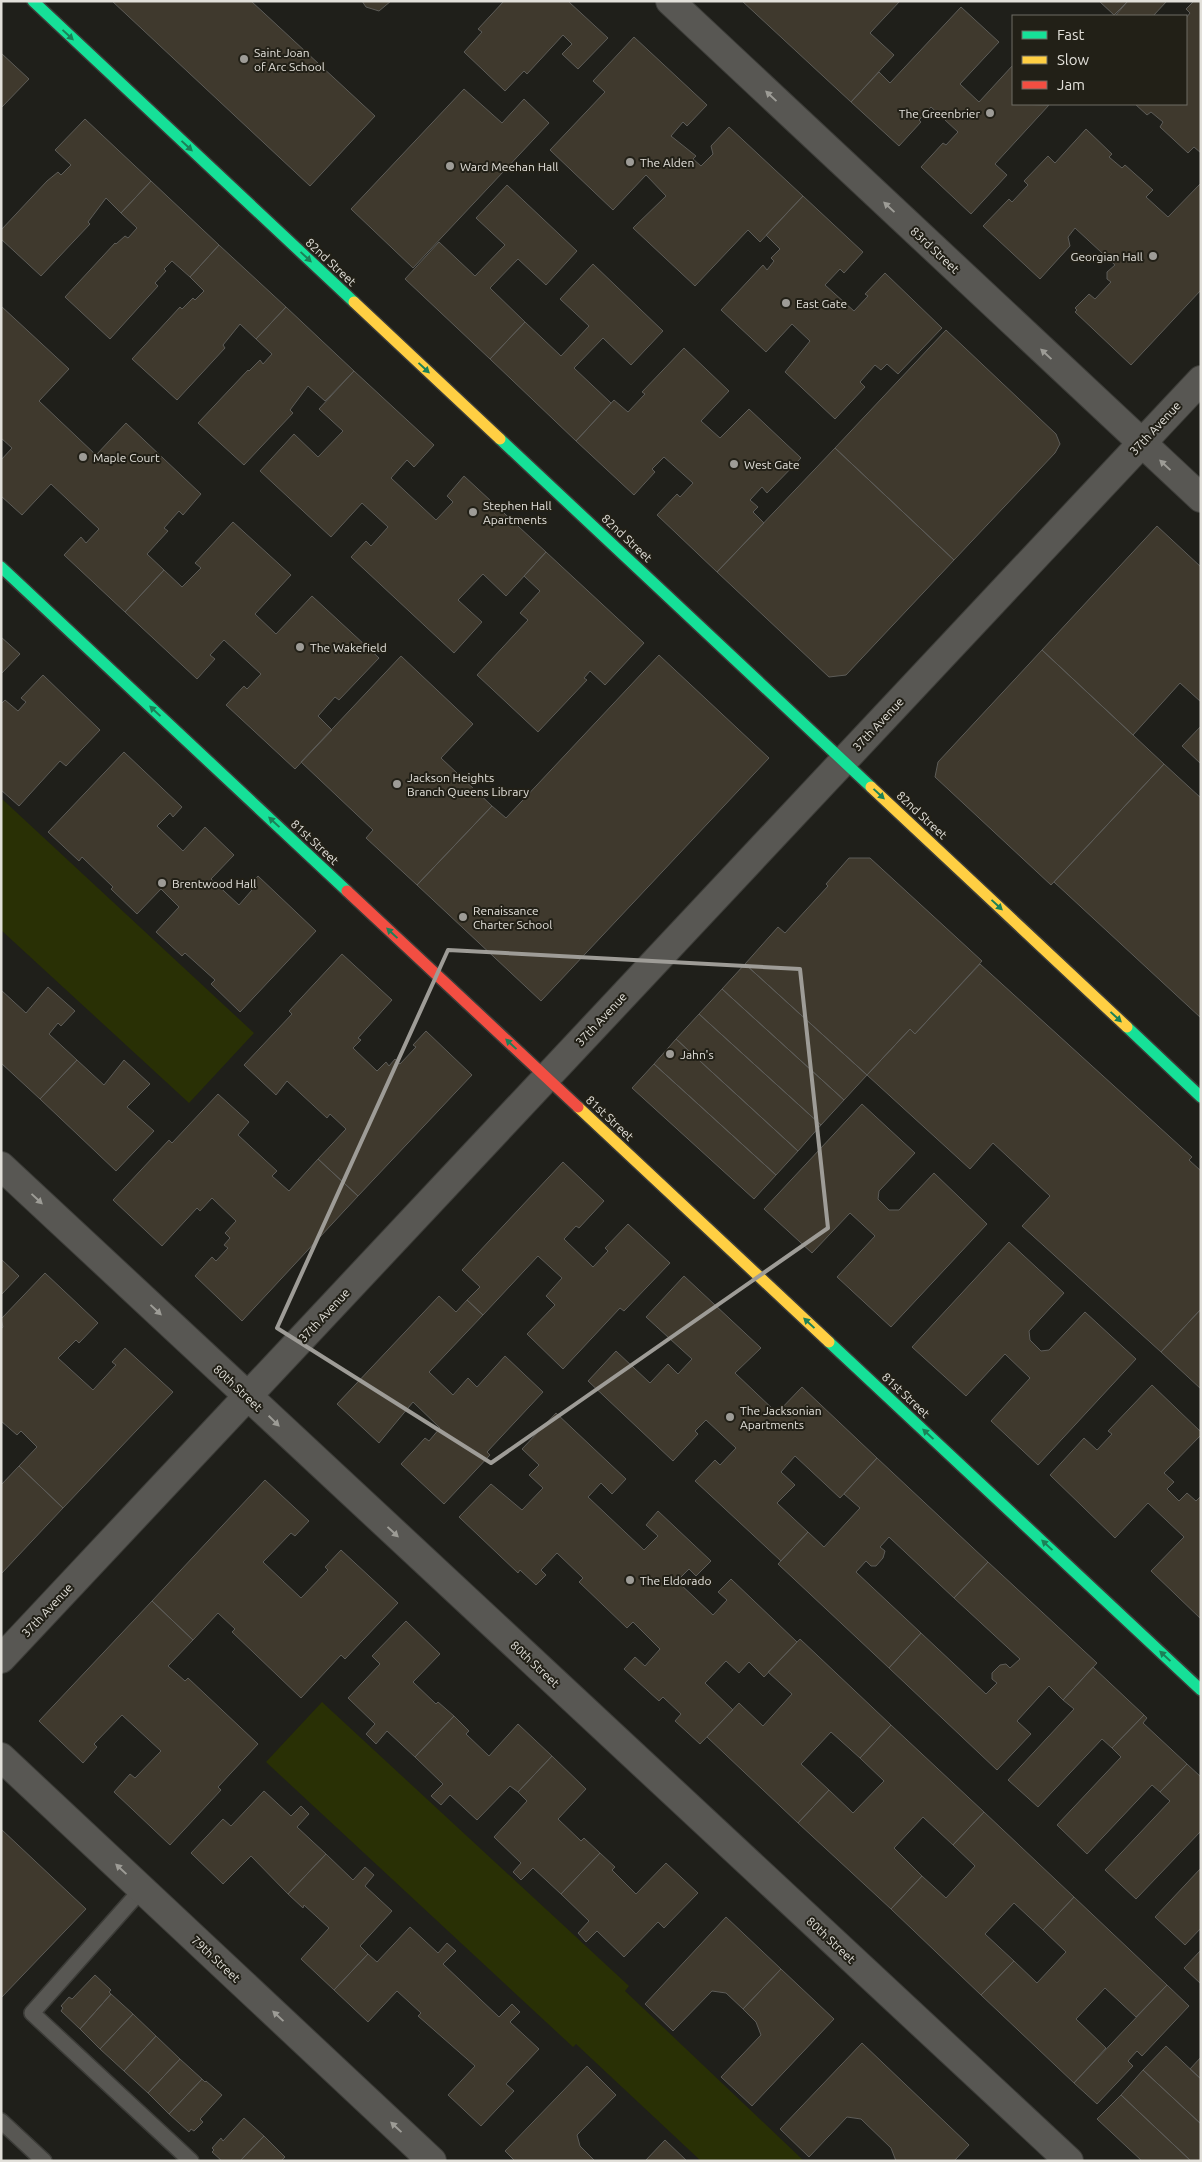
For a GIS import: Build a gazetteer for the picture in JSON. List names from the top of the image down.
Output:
{
  "streets": {
    "street": [
      "83rd Street",
      "82nd Street",
      "37th Avenue",
      "81st Street",
      "80th Street",
      "79th Street"
    ]
  },
  "crossings": [
    ["83rd Street", "37th Avenue"],
    ["82nd Street", "37th Avenue"],
    ["37th Avenue", "81st Street"],
    ["37th Avenue", "80th Street"]
  ],
  "one_way": [
    "83rd Street",
    "82nd Street",
    "81st Street",
    "80th Street",
    "79th Street"
  ],
  "places": [
    "Saint Joan of Arc School",
    "The Greenbrier",
    "The Alden",
    "Ward Meehan Hall",
    "Georgian Hall",
    "East Gate",
    "Maple Court",
    "West Gate",
    "Stephen Hall Apartments",
    "The Wakefield",
    "Jackson Heights Branch Queens Library",
    "Brentwood Hall",
    "Renaissance Charter School",
    "Jahn's",
    "The Jacksonian Apartments",
    "The Eldorado"
  ],
  "legend": ["Fast", "Slow", "Jam"]
}
